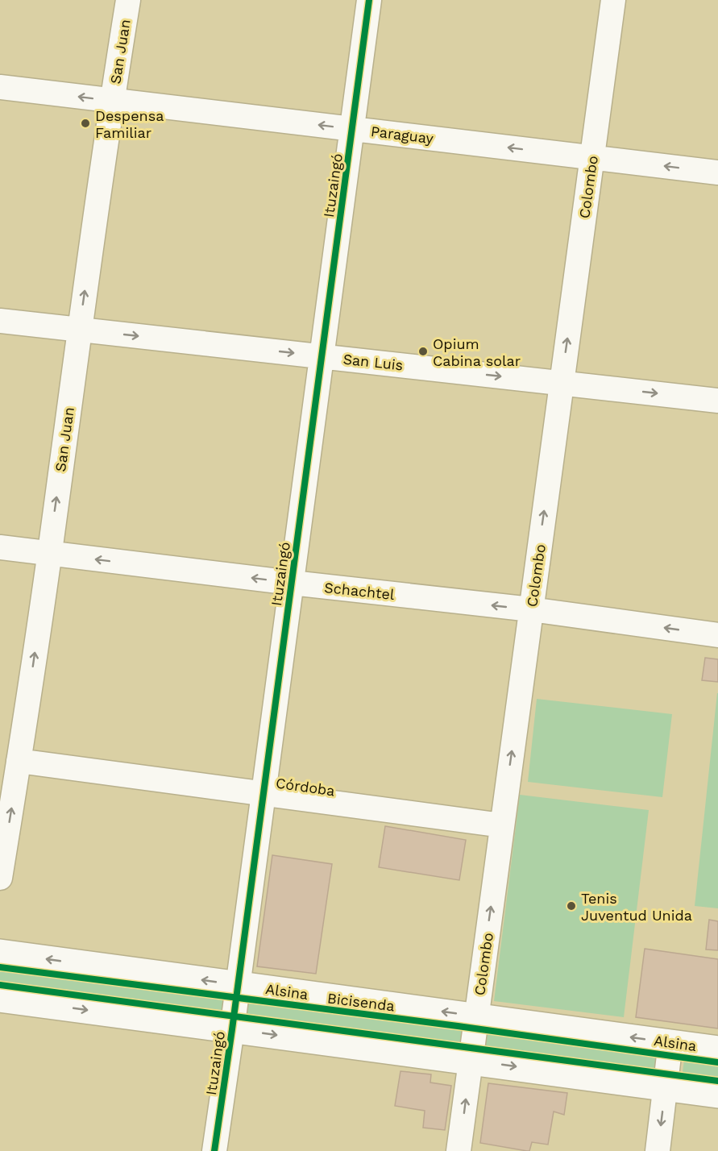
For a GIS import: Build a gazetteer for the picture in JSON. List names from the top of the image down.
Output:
{
  "streets": {
    "main road": ["Alsina"],
    "street": [
      "San Juan",
      "Paraguay",
      "Ituzaingó",
      "Colombo",
      "San Luis",
      "Schachtel",
      "Córdoba"
    ],
    "cycle path": ["Bicisenda"]
  },
  "crossings": [
    ["San Juan", "Paraguay"],
    ["San Juan", "San Luis"],
    ["San Juan", "Schachtel"],
    ["San Juan", "Córdoba"],
    ["Paraguay", "Ituzaingó"],
    ["Paraguay", "Colombo"],
    ["Ituzaingó", "San Luis"],
    ["Ituzaingó", "Schachtel"],
    ["Ituzaingó", "Córdoba"],
    ["Ituzaingó", "Alsina"],
    ["Colombo", "San Luis"],
    ["Colombo", "Schachtel"],
    ["Colombo", "Córdoba"],
    ["Colombo", "Alsina"]
  ],
  "one_way": [
    "San Juan",
    "Paraguay",
    "Colombo",
    "San Luis",
    "Schachtel"
  ],
  "places": ["Despensa Familiar", "Opium Cabina solar", "Tenis Juventud Unida"]
}
